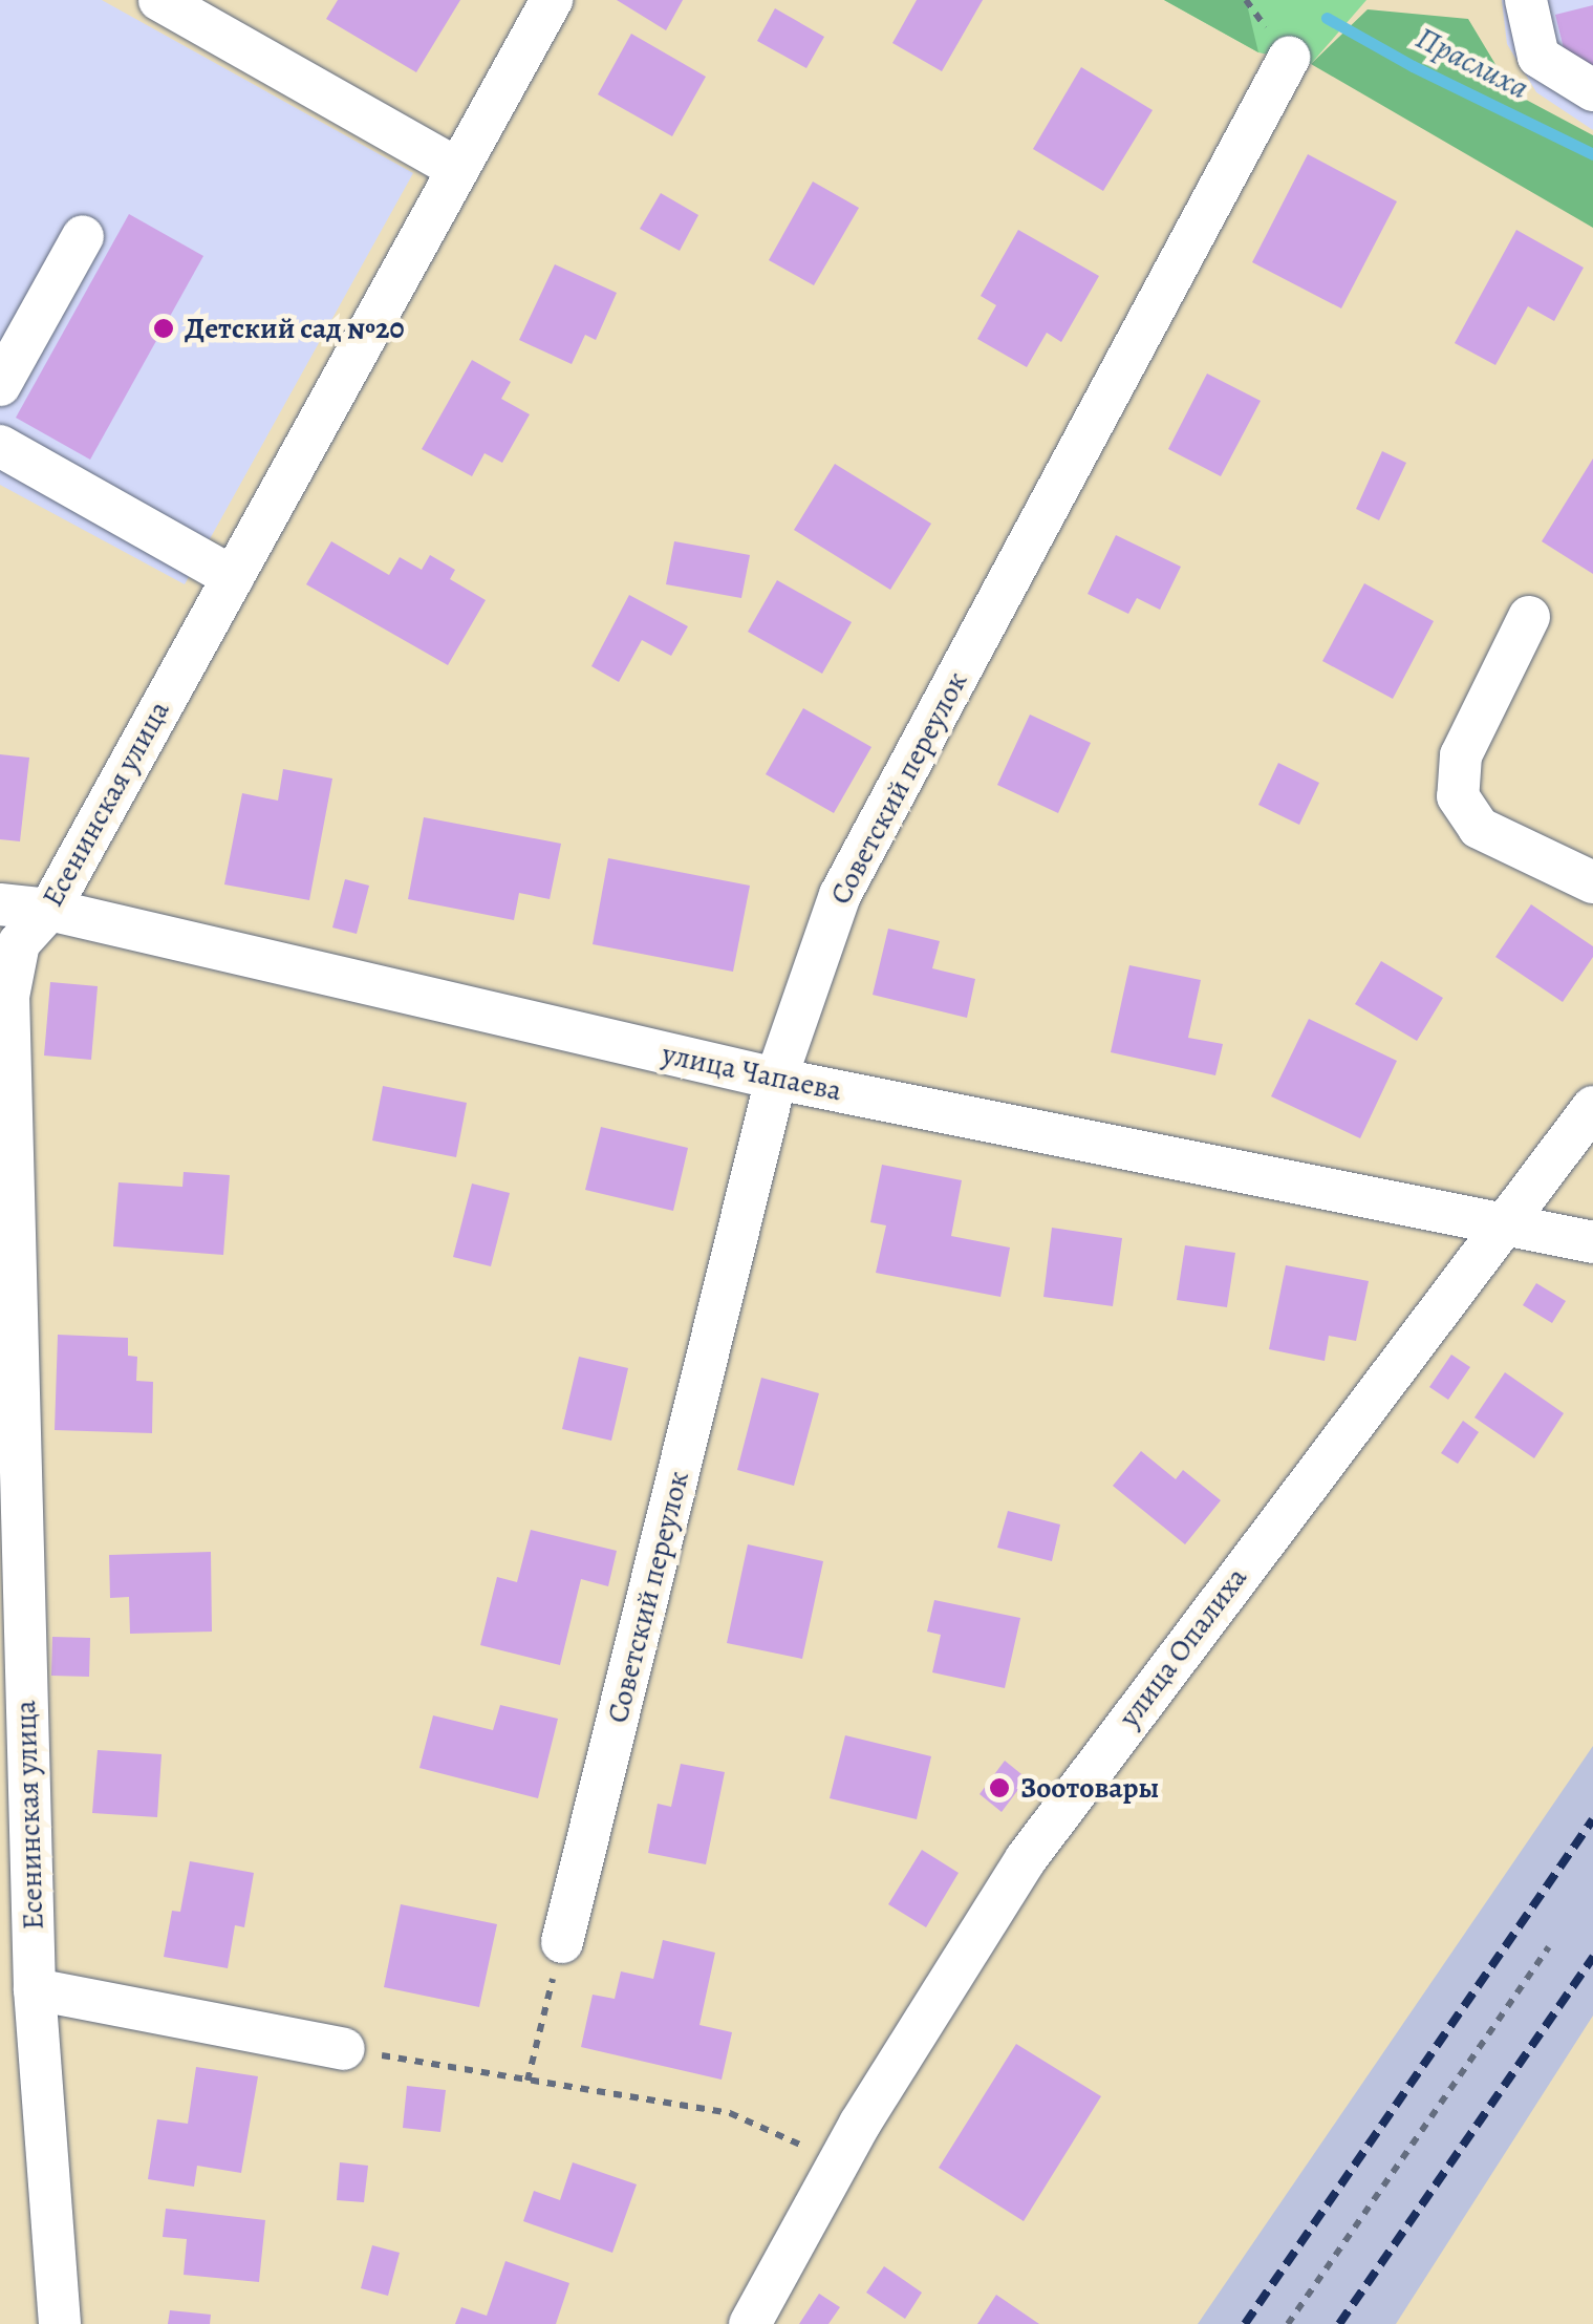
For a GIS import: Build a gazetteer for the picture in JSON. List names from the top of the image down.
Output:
{
  "streets": {
    "street": [
      "Советский переулок",
      "Есенинская улица",
      "улица Чапаева",
      "улица Опалиха"
    ]
  },
  "crossings": [
    ["Советский переулок", "улица Чапаева"],
    ["Есенинская улица", "улица Чапаева"],
    ["улица Чапаева", "улица Опалиха"]
  ],
  "water": ["Праслиха"],
  "places": ["Детский сад №20", "Зоотовары"]
}
